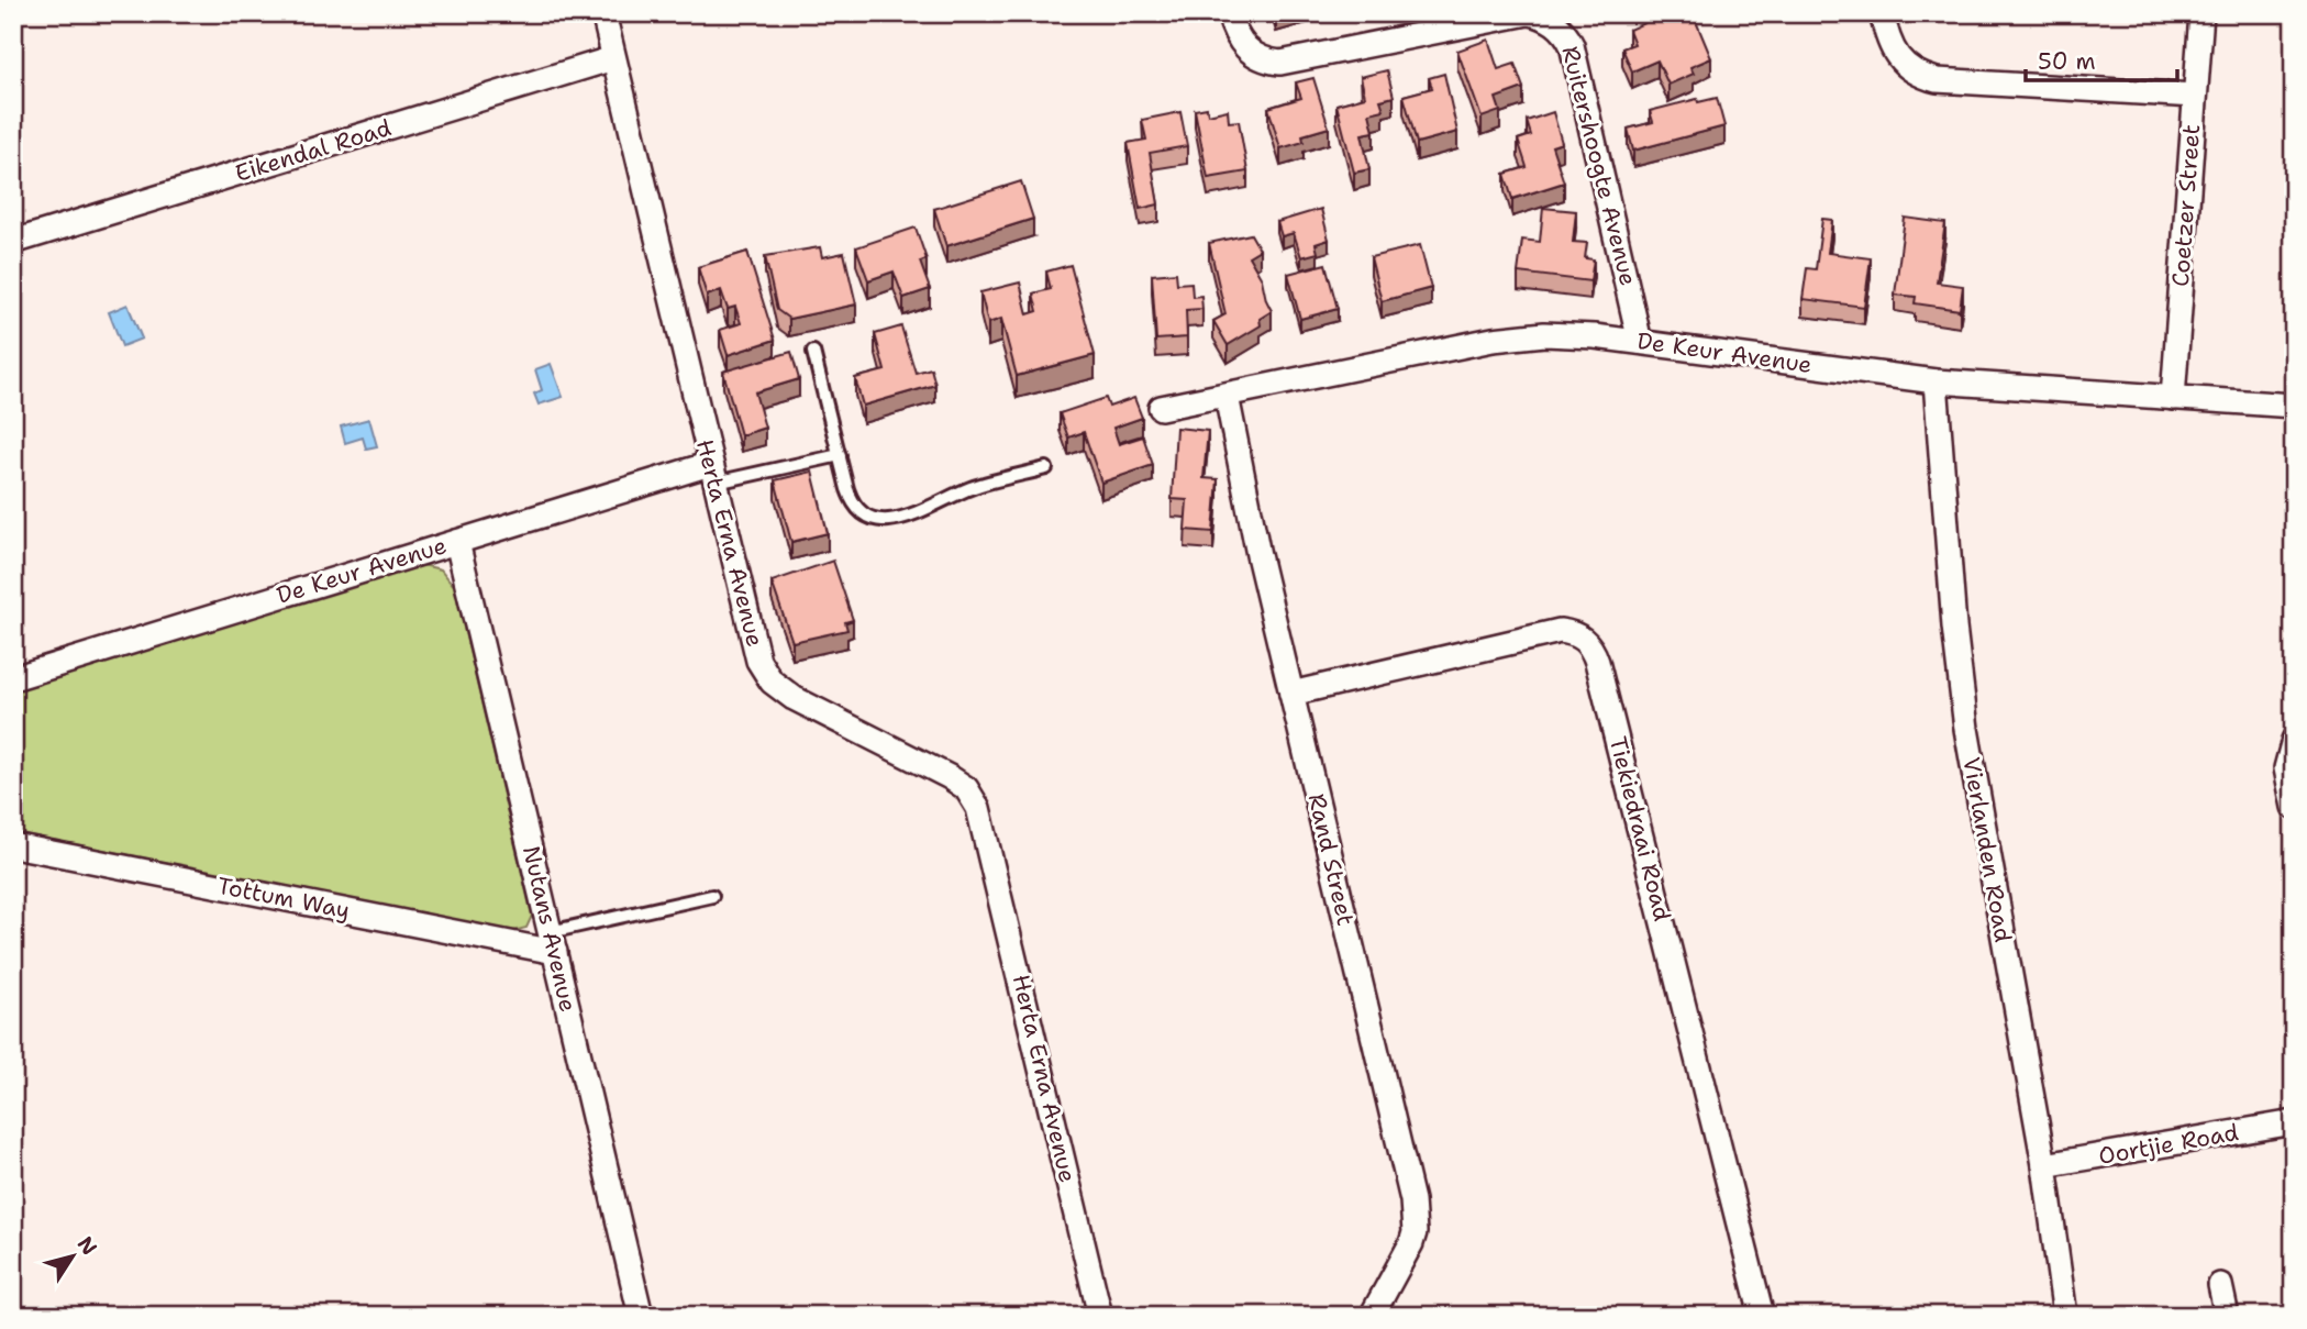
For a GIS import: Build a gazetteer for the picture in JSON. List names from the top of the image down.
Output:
{
  "streets": {
    "street": [
      "Eikendal Road",
      "Ruitershoogte Avenue",
      "Coetzer Street",
      "De Keur Avenue",
      "Herta Erna Avenue",
      "Tiekiedraai Road",
      "Vierlanden Road",
      "Rand Street",
      "Tottum Way",
      "Nutans Avenue",
      "Oortjie Road"
    ]
  },
  "crossings": [
    ["Eikendal Road", "Herta Erna Avenue"],
    ["Ruitershoogte Avenue", "De Keur Avenue"],
    ["Coetzer Street", "De Keur Avenue"],
    ["De Keur Avenue", "Herta Erna Avenue"],
    ["De Keur Avenue", "Vierlanden Road"],
    ["De Keur Avenue", "Rand Street"],
    ["De Keur Avenue", "Nutans Avenue"],
    ["Tiekiedraai Road", "Rand Street"],
    ["Vierlanden Road", "Oortjie Road"],
    ["Tottum Way", "Nutans Avenue"]
  ],
  "scale_bar": "50 m",
  "north": "top right"
}
